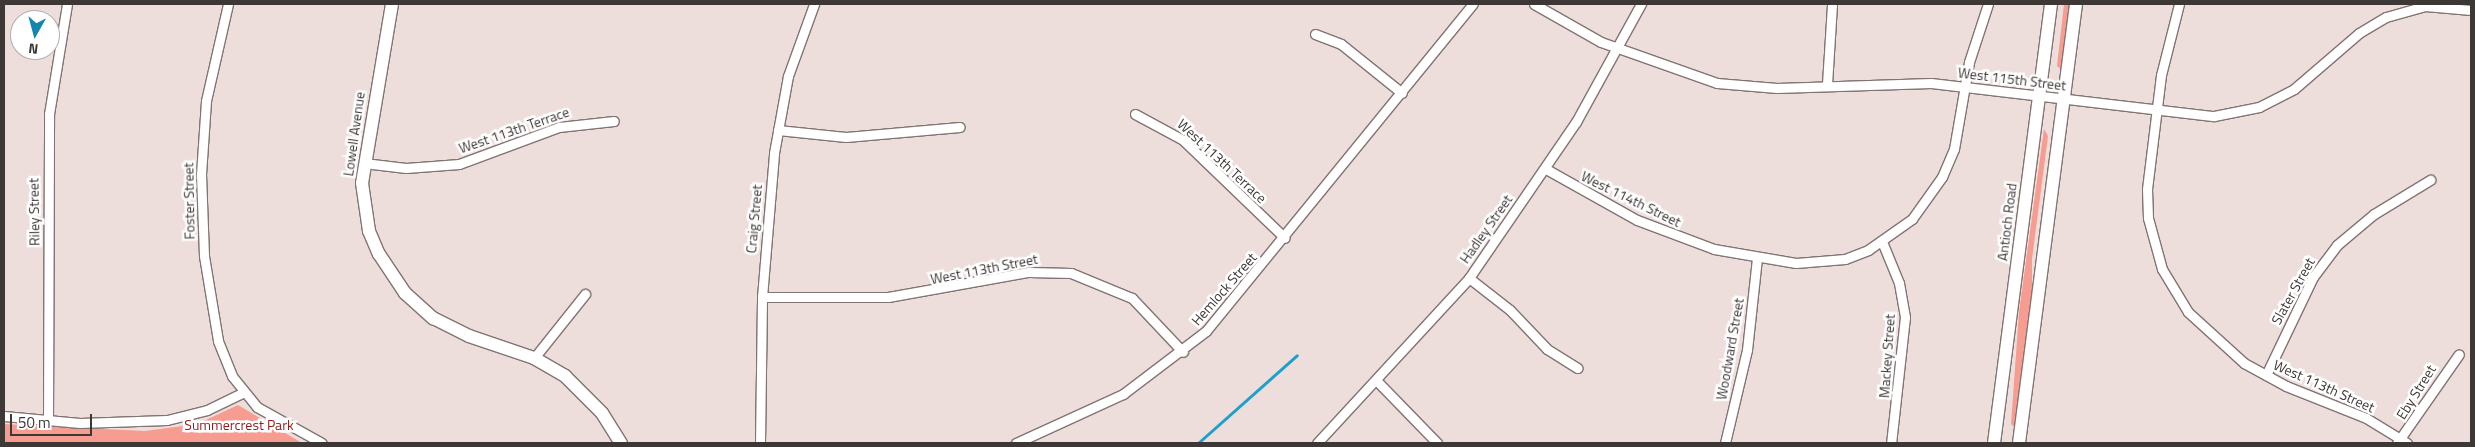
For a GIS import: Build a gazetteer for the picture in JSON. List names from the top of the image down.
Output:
{
  "streets": {
    "main road": ["Lowell Avenue", "Antioch Road"],
    "street": [
      "West 115th Street",
      "West 113th Terrace",
      "West 114th Street",
      "Foster Street",
      "Riley Street",
      "Craig Street",
      "Hadley Street",
      "West 113th Street",
      "Hemlock Street",
      "Slater Street",
      "Woodward Street",
      "Mackey Street",
      "Eby Street"
    ]
  },
  "crossings": [
    ["West 115th Street", "Antioch Road"],
    ["West 115th Street", "Hadley Street"],
    ["West 115th Street", "West 113th Street"],
    ["West 113th Terrace", "Lowell Avenue"],
    ["West 113th Terrace", "Hemlock Street"],
    ["West 114th Street", "Hadley Street"],
    ["West 114th Street", "Woodward Street"],
    ["West 114th Street", "Mackey Street"],
    ["Craig Street", "West 113th Street"],
    ["West 113th Street", "Hemlock Street"],
    ["West 113th Street", "Slater Street"],
    ["West 113th Street", "Eby Street"]
  ],
  "parks": ["Summercrest Park"],
  "scale_bar": "50 m",
  "north": "bottom"
}
